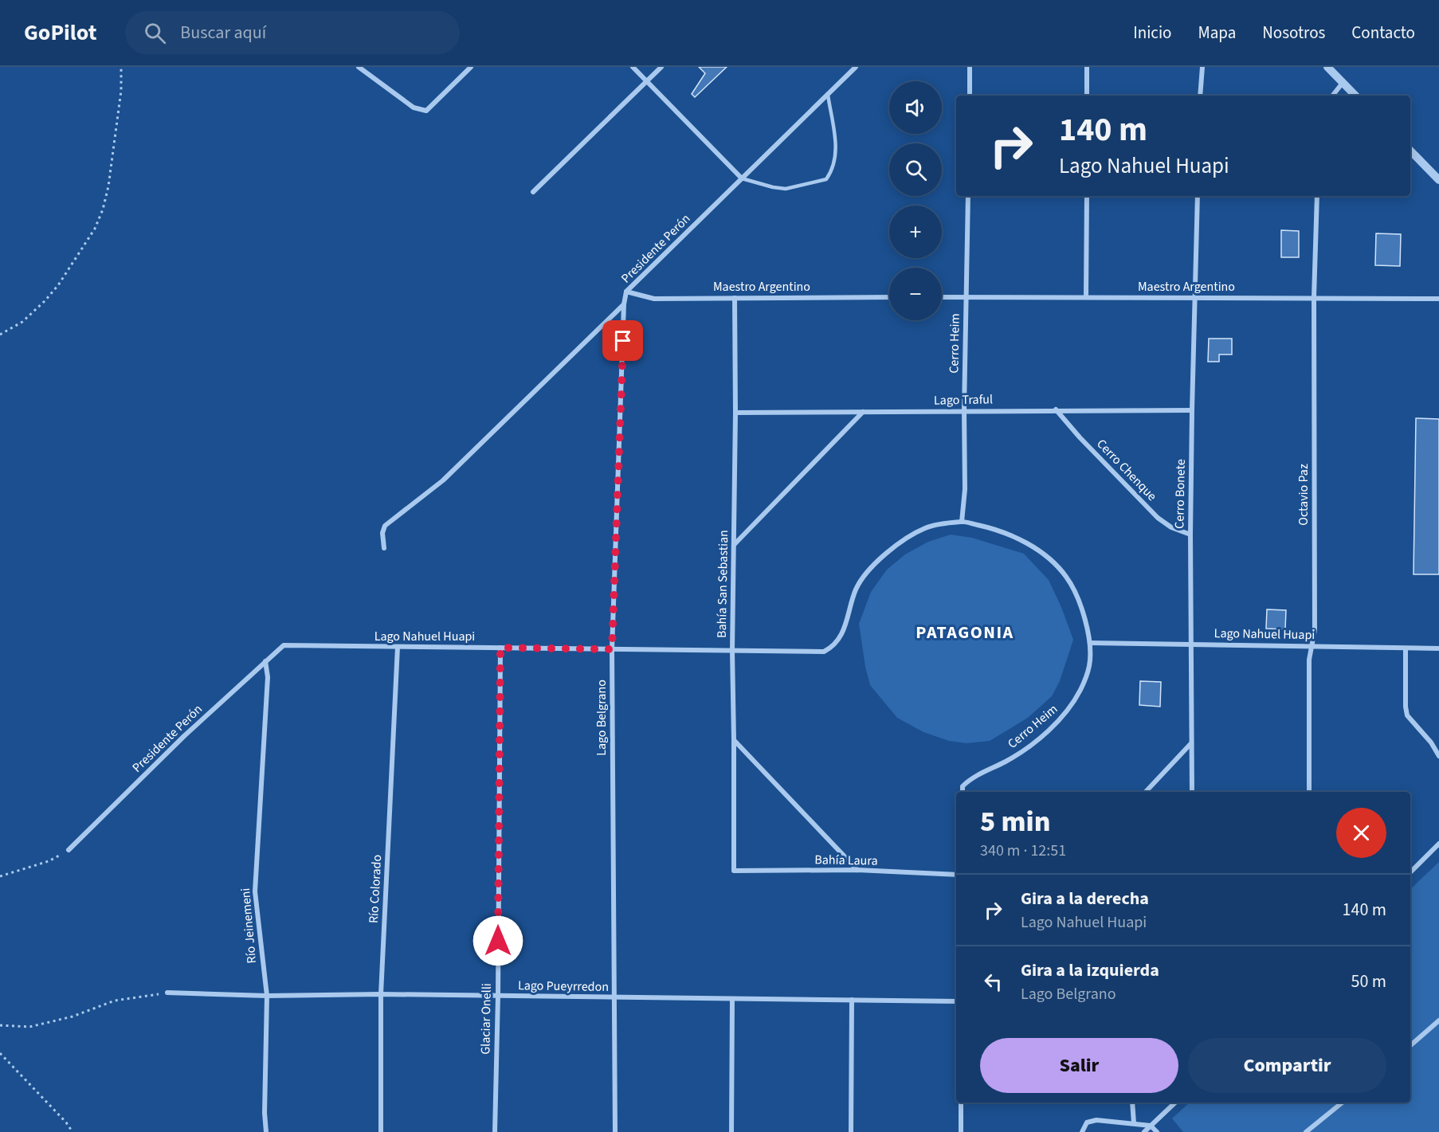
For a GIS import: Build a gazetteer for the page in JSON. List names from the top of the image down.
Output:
{
  "streets": {
    "street": [
      "Presidente Perón",
      "Maestro Argentino",
      "Cerro Heim",
      "Lago Traful",
      "Cerro Chenque",
      "Cerro Bonete",
      "Octavio Paz",
      "Bahía San Sebastian",
      "Lago Nahuel Huapi",
      "Lago Belgrano",
      "Bahía Laura",
      "Río Colorado",
      "Río Jeinemeni",
      "Lago Pueyrredon",
      "Glaciar Onelli"
    ]
  },
  "crossings": [
    ["Presidente Perón", "Maestro Argentino"],
    ["Presidente Perón", "Lago Nahuel Huapi"],
    ["Presidente Perón", "Lago Belgrano"],
    ["Presidente Perón", "Río Jeinemeni"],
    ["Maestro Argentino", "Cerro Heim"],
    ["Maestro Argentino", "Cerro Bonete"],
    ["Maestro Argentino", "Octavio Paz"],
    ["Maestro Argentino", "Bahía San Sebastian"],
    ["Cerro Heim", "Lago Traful"],
    ["Cerro Heim", "Lago Nahuel Huapi"],
    ["Lago Traful", "Cerro Chenque"],
    ["Lago Traful", "Cerro Bonete"],
    ["Lago Traful", "Bahía San Sebastian"],
    ["Cerro Chenque", "Cerro Bonete"],
    ["Cerro Bonete", "Lago Nahuel Huapi"],
    ["Octavio Paz", "Lago Nahuel Huapi"],
    ["Bahía San Sebastian", "Lago Nahuel Huapi"],
    ["Bahía San Sebastian", "Bahía Laura"],
    ["Lago Nahuel Huapi", "Lago Belgrano"],
    ["Lago Nahuel Huapi", "Río Colorado"],
    ["Lago Nahuel Huapi", "Glaciar Onelli"],
    ["Lago Belgrano", "Lago Pueyrredon"],
    ["Río Colorado", "Lago Pueyrredon"],
    ["Río Jeinemeni", "Lago Pueyrredon"],
    ["Lago Pueyrredon", "Glaciar Onelli"]
  ],
  "districts": ["PATAGONIA"],
  "page": {
    "header": "GoPilot",
    "search": "Buscar aquí",
    "nav": [
      "Inicio",
      "Mapa",
      "Nosotros",
      "Contacto"
    ],
    "map_buttons": ["+", "−"],
    "turn": ["140 m", "Lago Nahuel Huapi"],
    "heading": ["5 min", "340 m · 12:51"],
    "list": [
      {
        "name": "Gira a la derecha",
        "note": "Lago Nahuel Huapi",
        "value": "140 m"
      },
      {
        "name": "Gira a la izquierda",
        "note": "Lago Belgrano",
        "value": "50 m"
      }
    ],
    "buttons": ["Salir", "Compartir"]
  }
}
